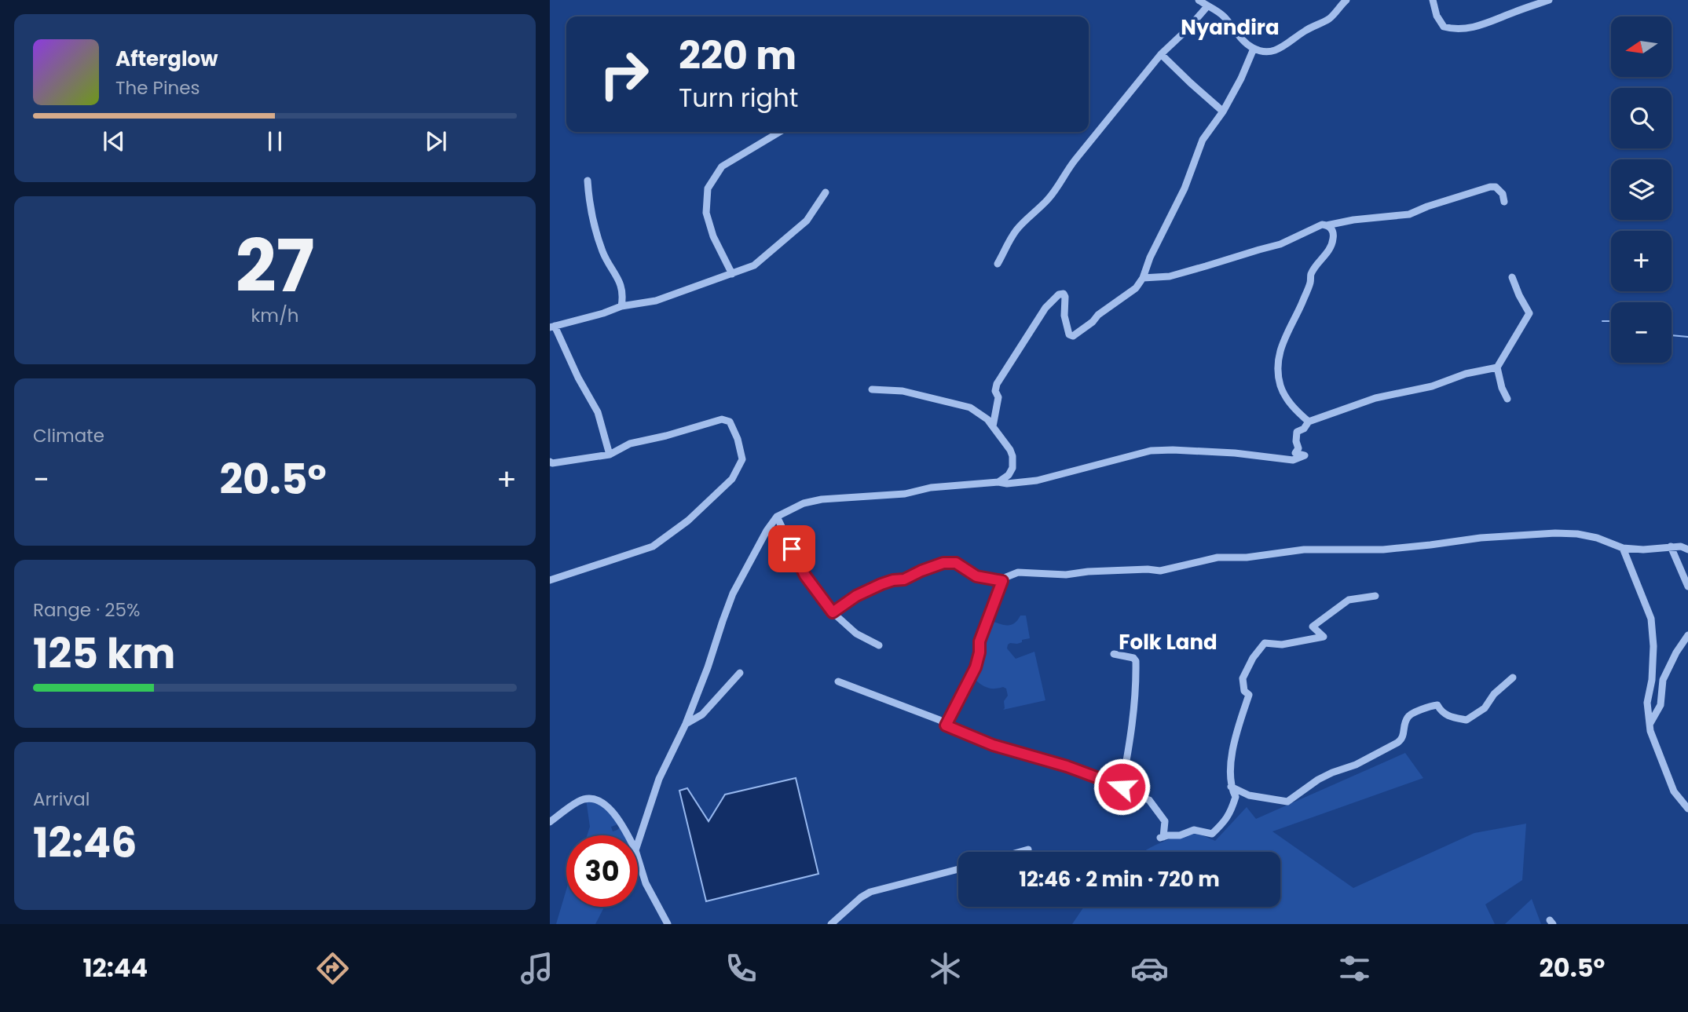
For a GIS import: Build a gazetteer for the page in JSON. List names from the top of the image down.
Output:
{
  "districts": ["Nyandira", "Folk Land"],
  "north": "left",
  "page": {
    "map_buttons": ["+", "−"],
    "turn": ["220 m", "Turn right"],
    "song": ["Afterglow", "The Pines"],
    "tile": [
      ["27", "km/h"],
      "Climate",
      ["Range · 25%", "125 km"],
      ["Arrival", "12:46"]
    ],
    "heat": ["−", "20.5°", "+"],
    "limit": "30",
    "trip": "12:46 · 2 min · 720 m",
    "tabs": ["12:44", "20.5°"]
  }
}
